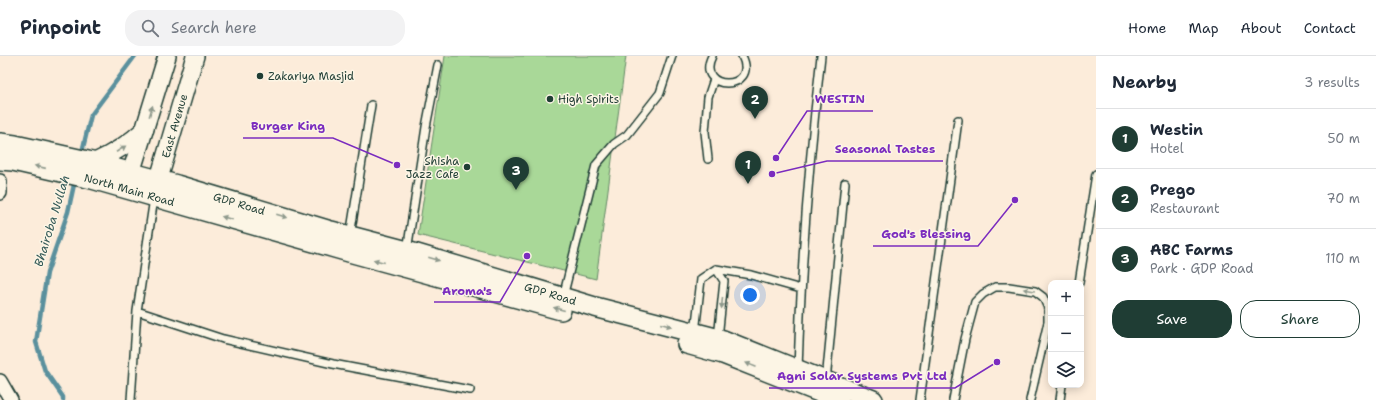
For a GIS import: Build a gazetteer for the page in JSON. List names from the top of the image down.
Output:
{
  "streets": {
    "main road": ["North Main Road", "GDP Road"],
    "street": ["East Avenue"]
  },
  "crossings": [
    ["East Avenue", "North Main Road"],
    ["North Main Road", "GDP Road"]
  ],
  "one_way": ["North Main Road", "GDP Road"],
  "water": ["Bhairoba Nullah"],
  "places": [
    "Zakariya Masjid",
    "High Spirits",
    "WESTIN",
    "Burger King",
    "Shisha Jazz Cafe",
    "Seasonal Tastes",
    "God's Blessing",
    "Aroma's",
    "Agni Solar Systems Pvt Ltd"
  ],
  "page": {
    "header": "Pinpoint",
    "search": "Search here",
    "nav": [
      "Home",
      "Map",
      "About",
      "Contact"
    ],
    "heading": ["Nearby", "3 results"],
    "pins": ["2", "1", "3"],
    "list": [
      {
        "mark": "1",
        "name": "Westin",
        "note": "Hotel",
        "value": "50 m"
      },
      {
        "mark": "2",
        "name": "Prego",
        "note": "Restaurant",
        "value": "70 m"
      },
      {
        "mark": "3",
        "name": "ABC Farms",
        "note": "Park · GDP Road",
        "value": "110 m"
      }
    ],
    "map_buttons": ["+", "−"],
    "buttons": ["Save", "Share"]
  }
}
